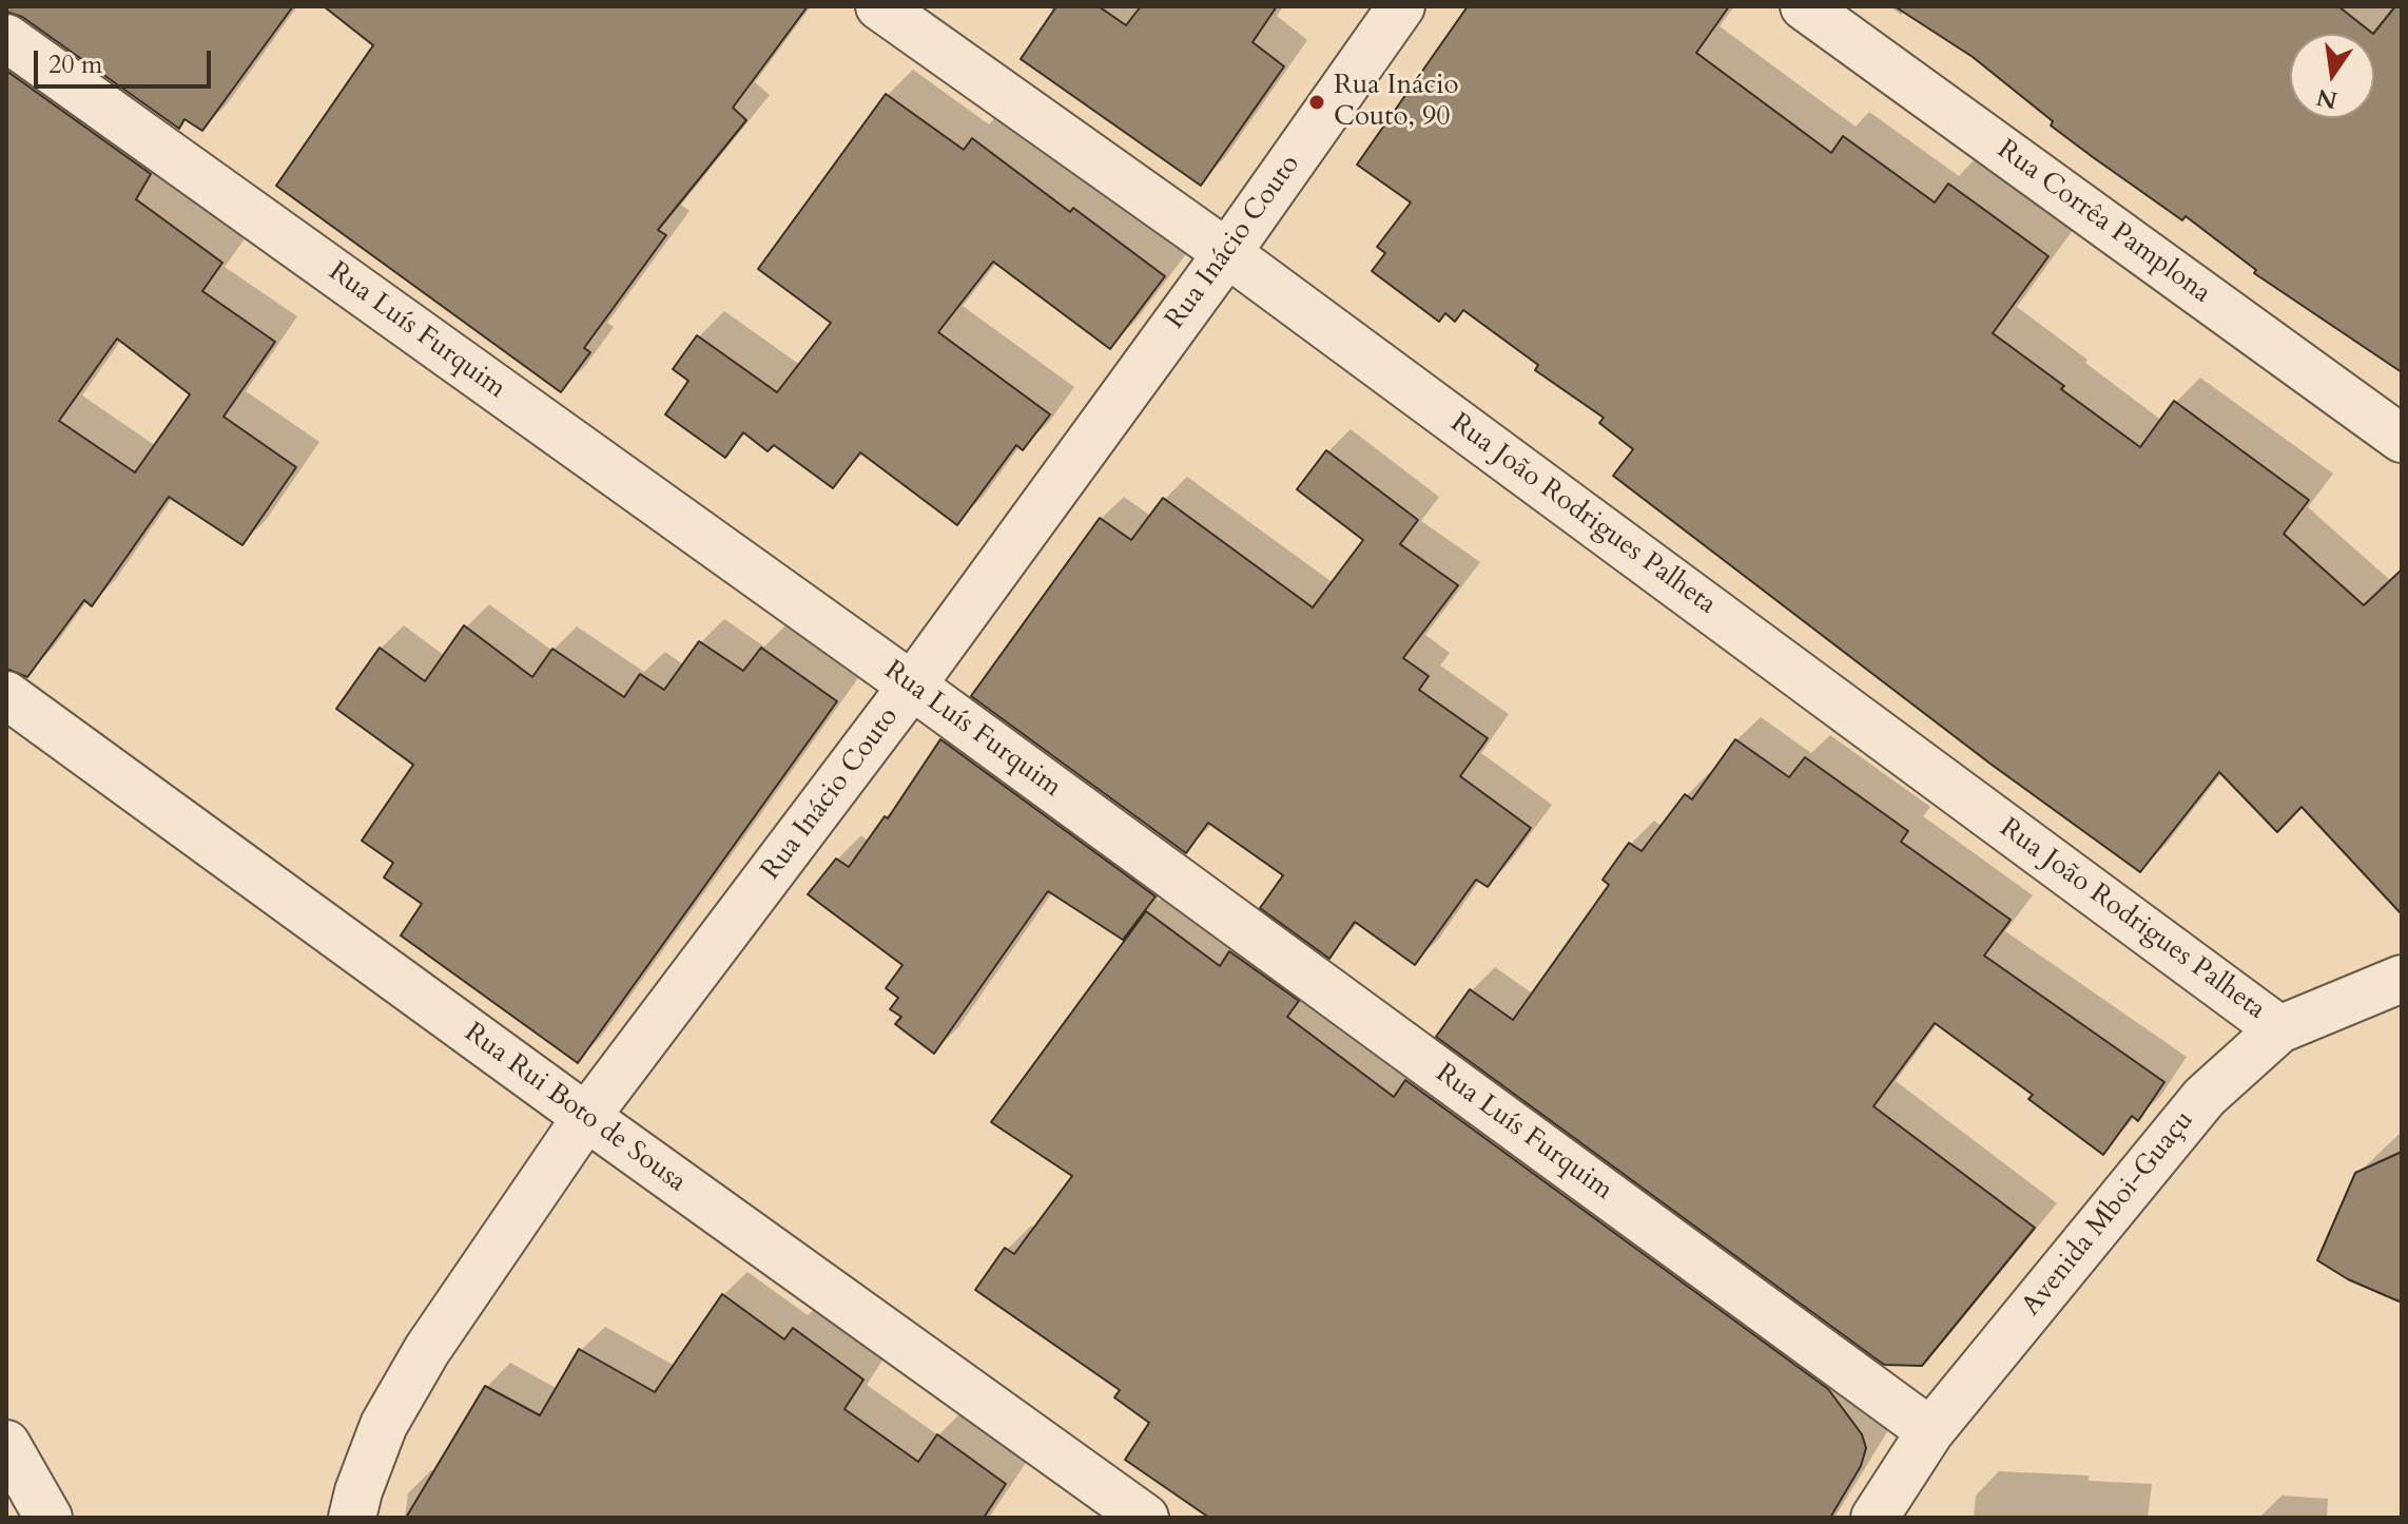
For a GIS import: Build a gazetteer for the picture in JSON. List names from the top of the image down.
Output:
{
  "streets": {
    "street": [
      "Rua Corrêa Pamplona",
      "Rua Inácio Couto",
      "Rua Luís Furquim",
      "Rua João Rodrigues Palheta",
      "Rua Rui Boto de Sousa",
      "Avenida Mboi-Guaçu"
    ]
  },
  "crossings": [
    ["Rua Inácio Couto", "Rua Luís Furquim"],
    ["Rua Inácio Couto", "Rua João Rodrigues Palheta"],
    ["Rua Inácio Couto", "Rua Rui Boto de Sousa"],
    ["Rua Luís Furquim", "Avenida Mboi-Guaçu"],
    ["Rua João Rodrigues Palheta", "Avenida Mboi-Guaçu"]
  ],
  "places": ["Rua Inácio Couto, 90"],
  "scale_bar": "20 m",
  "north": "bottom"
}
